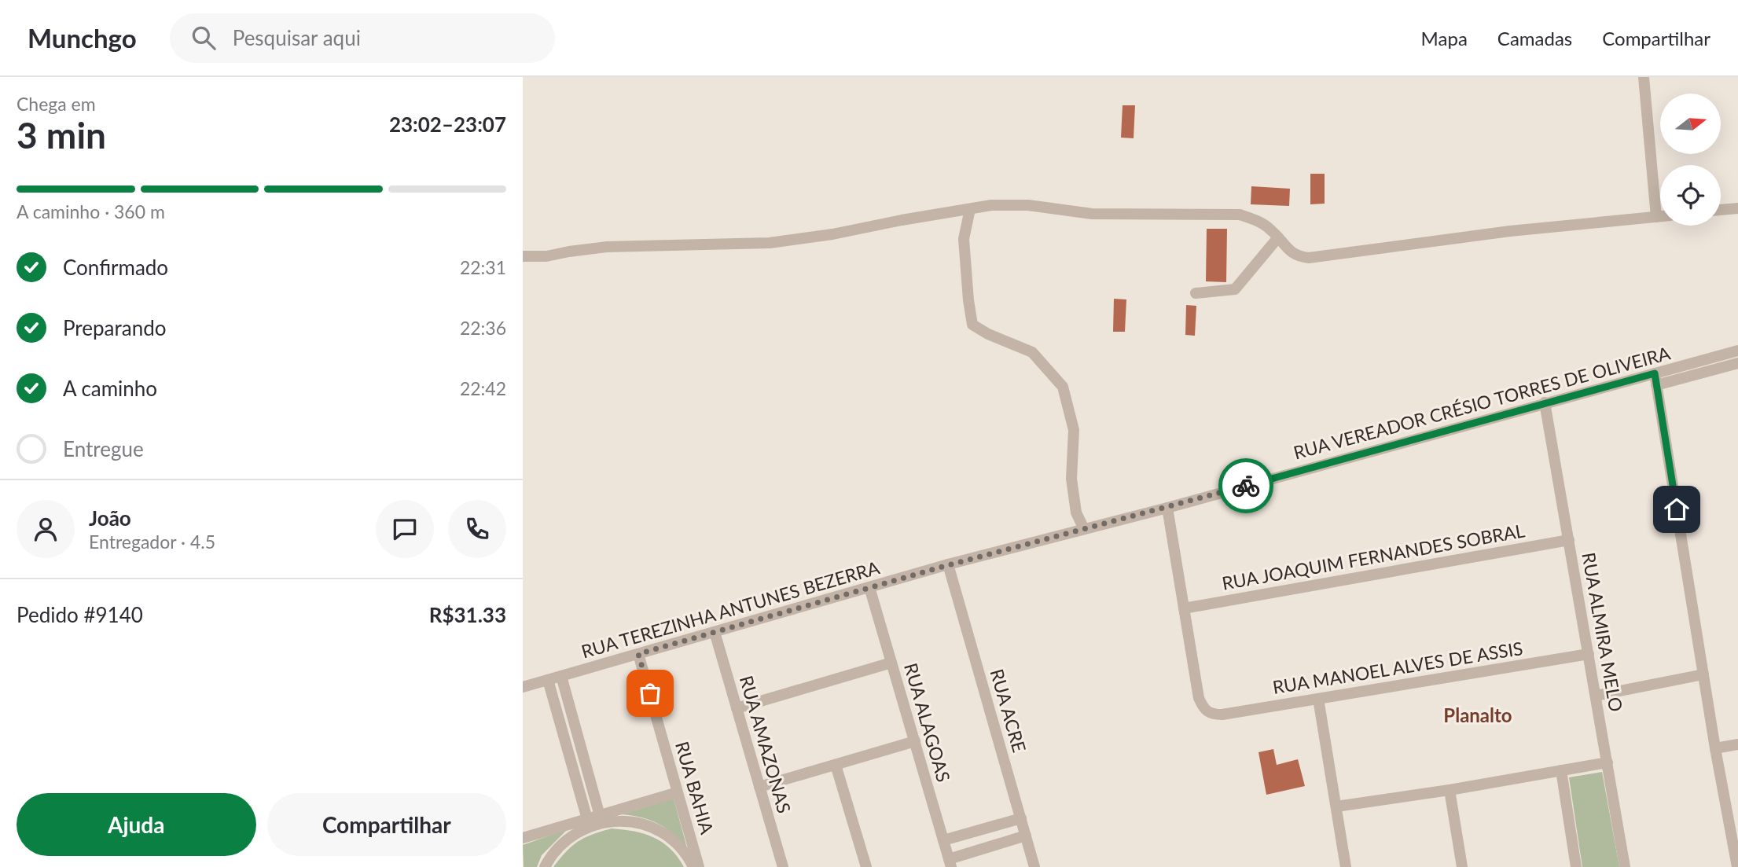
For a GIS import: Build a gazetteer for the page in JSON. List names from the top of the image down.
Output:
{
  "streets": {
    "street": [
      "RUA VEREADOR CRÉSIO TORRES DE OLIVEIRA",
      "RUA JOAQUIM FERNANDES SOBRAL",
      "RUA TEREZINHA ANTUNES BEZERRA",
      "RUA ALMIRA MELO",
      "RUA MANOEL ALVES DE ASSIS",
      "RUA ACRE",
      "RUA ALAGOAS",
      "RUA AMAZONAS",
      "RUA BAHIA"
    ]
  },
  "crossings": [
    ["RUA VEREADOR CRÉSIO TORRES DE OLIVEIRA", "RUA TEREZINHA ANTUNES BEZERRA"],
    ["RUA VEREADOR CRÉSIO TORRES DE OLIVEIRA", "RUA ALMIRA MELO"],
    ["RUA VEREADOR CRÉSIO TORRES DE OLIVEIRA", "RUA ACRE"],
    ["RUA JOAQUIM FERNANDES SOBRAL", "RUA ALMIRA MELO"],
    ["RUA JOAQUIM FERNANDES SOBRAL", "RUA MANOEL ALVES DE ASSIS"],
    ["RUA TEREZINHA ANTUNES BEZERRA", "RUA ACRE"],
    ["RUA TEREZINHA ANTUNES BEZERRA", "RUA ALAGOAS"],
    ["RUA TEREZINHA ANTUNES BEZERRA", "RUA AMAZONAS"],
    ["RUA TEREZINHA ANTUNES BEZERRA", "RUA BAHIA"],
    ["RUA ALMIRA MELO", "RUA MANOEL ALVES DE ASSIS"]
  ],
  "districts": ["Planalto"],
  "north": "right",
  "page": {
    "header": "Munchgo",
    "search": "Pesquisar aqui",
    "nav": ["Mapa", "Camadas", "Compartilhar"],
    "heading": ["3 min", "Chega em", "23:02–23:07"],
    "panel": [
      "João",
      "Entregador · 4.5",
      "Pedido #9140",
      "R$31.33"
    ],
    "bar": "A caminho · 360 m",
    "list": [
      ["Confirmado", "22:31"],
      ["Preparando", "22:36"],
      ["A caminho", "22:42"],
      "Entregue"
    ],
    "buttons": ["Ajuda", "Compartilhar"]
  }
}
